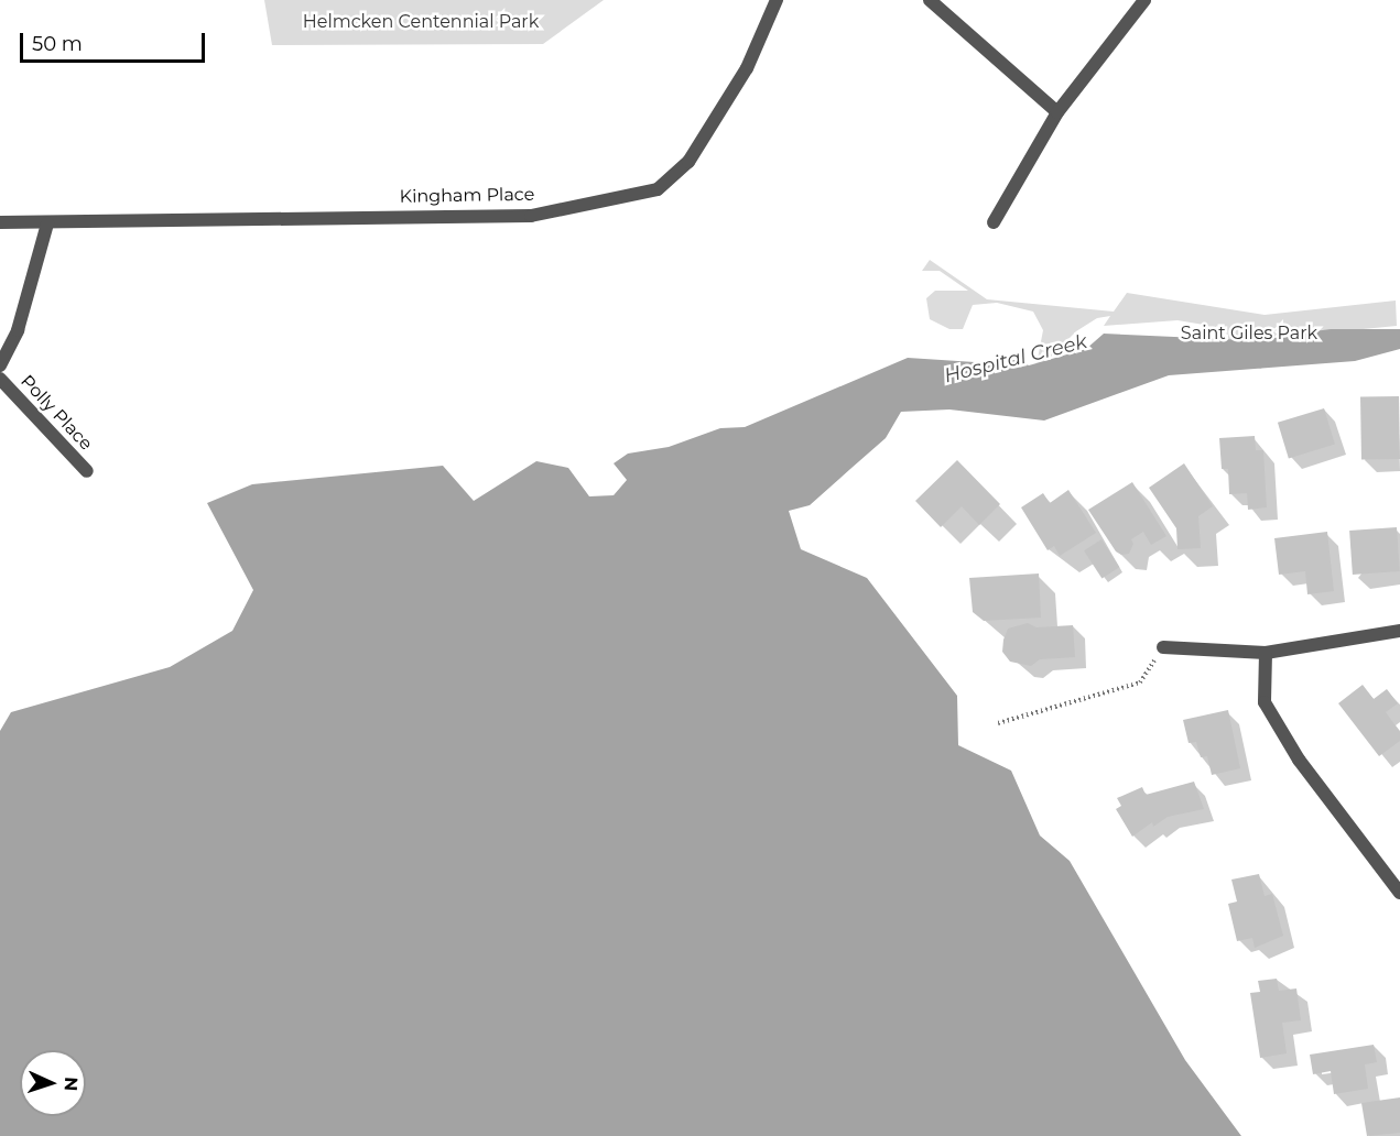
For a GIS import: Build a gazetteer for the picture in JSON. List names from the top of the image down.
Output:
{
  "streets": {
    "street": ["Kingham Place", "Polly Place"]
  },
  "water": ["Hospital Creek"],
  "parks": ["Helmcken Centennial Park", "Saint Giles Park"],
  "scale_bar": "50 m",
  "north": "right"
}
